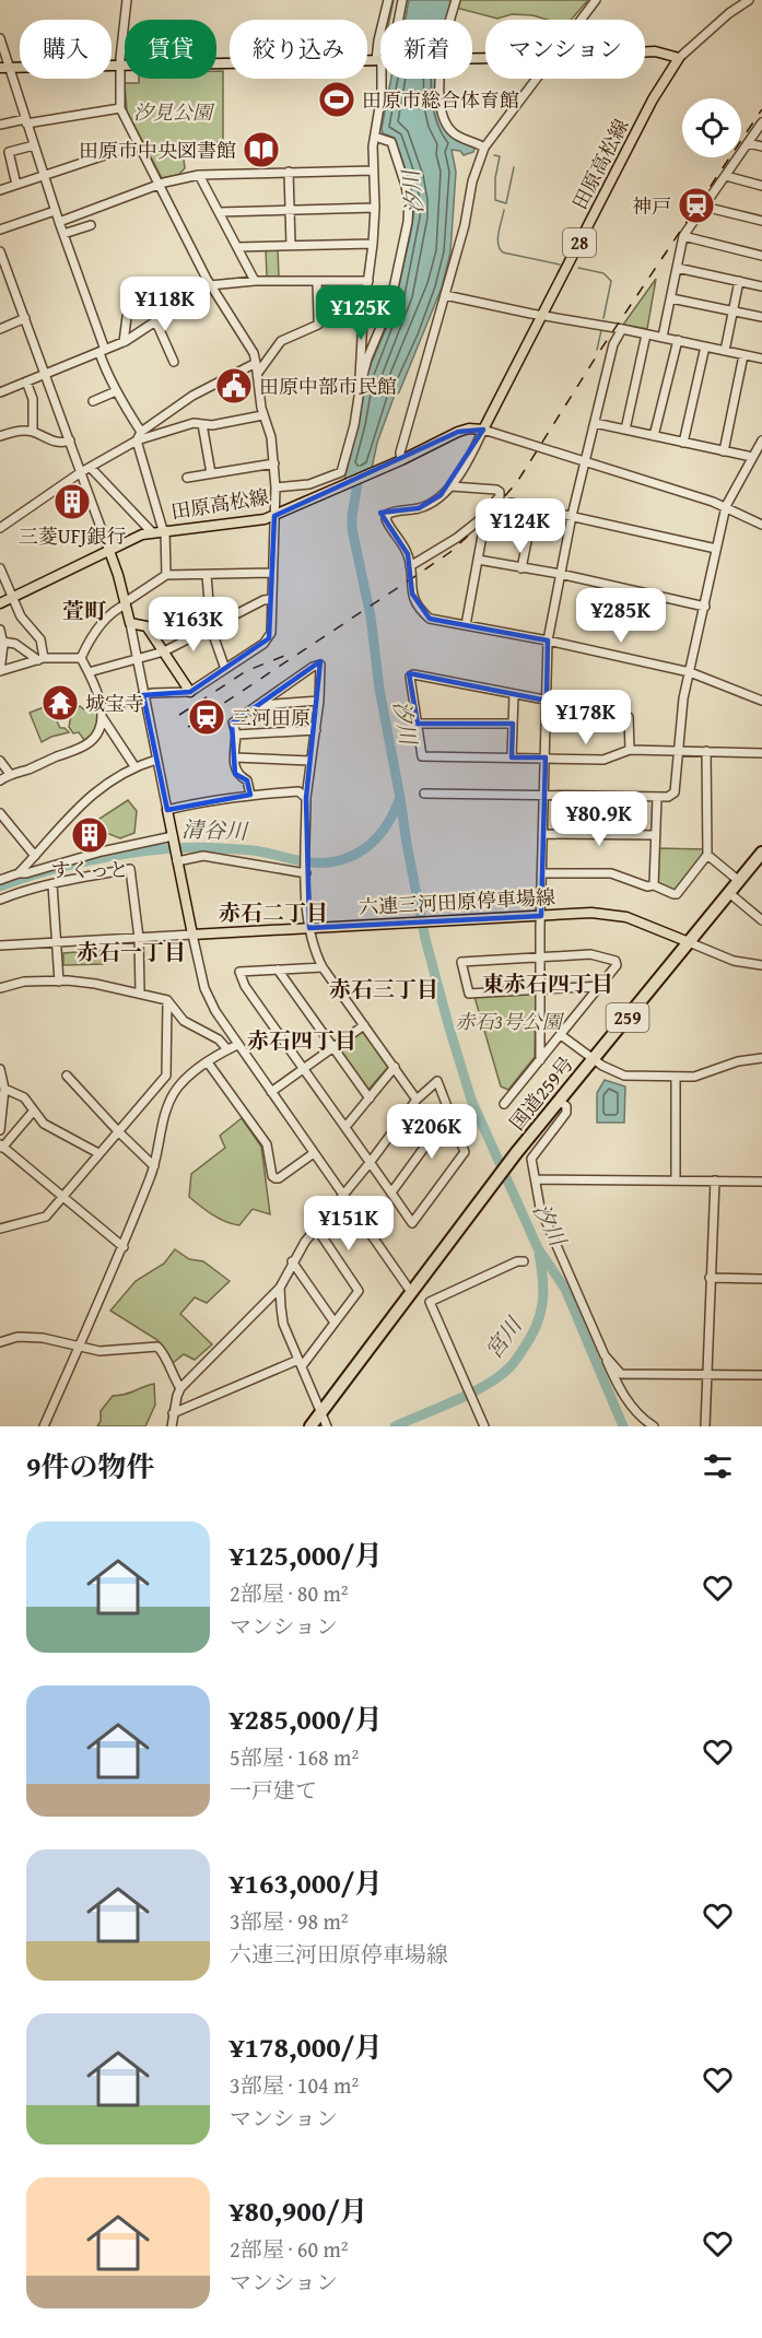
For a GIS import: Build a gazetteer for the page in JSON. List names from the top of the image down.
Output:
{
  "streets": {
    "highway": ["259", "国道259号"],
    "main road": ["田原高松線", "28", "六連三河田原停車場線"]
  },
  "crossings": [
    ["六連三河田原停車場線", "国道259号"]
  ],
  "districts": [
    "萱町",
    "赤石二丁目",
    "赤石一丁目",
    "東赤石四丁目",
    "赤石三丁目",
    "赤石四丁目"
  ],
  "water": ["汐川", "清谷川", "宮川"],
  "parks": ["汐見公園", "赤石3号公園"],
  "places": {
    "sports": ["田原市総合体育館"],
    "library": ["田原市中央図書館"],
    "station": ["神戸", "三河田原"],
    "public building": ["田原中部市民館"],
    "building": ["三菱UFJ銀行", "すくっと"],
    "temple": ["城宝寺"]
  },
  "page": {
    "chip": [
      "購入",
      "賃貸",
      "絞り込み",
      "新着",
      "マンション"
    ],
    "price": [
      "¥118K",
      "¥125K",
      "¥124K",
      "¥285K",
      "¥163K",
      "¥178K",
      "¥80.9K",
      "¥206K",
      "¥151K"
    ],
    "heading": "9件の物件",
    "list": [
      {
        "name": "¥125,000/月",
        "note": "2部屋 · 80 m² · マンション"
      },
      {
        "name": "¥285,000/月",
        "note": "5部屋 · 168 m² · 一戸建て"
      },
      {
        "name": "¥163,000/月",
        "note": "3部屋 · 98 m² · 六連三河田原停車場線"
      },
      {
        "name": "¥178,000/月",
        "note": "3部屋 · 104 m² · マンション"
      },
      {
        "name": "¥80,900/月",
        "note": "2部屋 · 60 m² · マンション"
      }
    ]
  }
}
